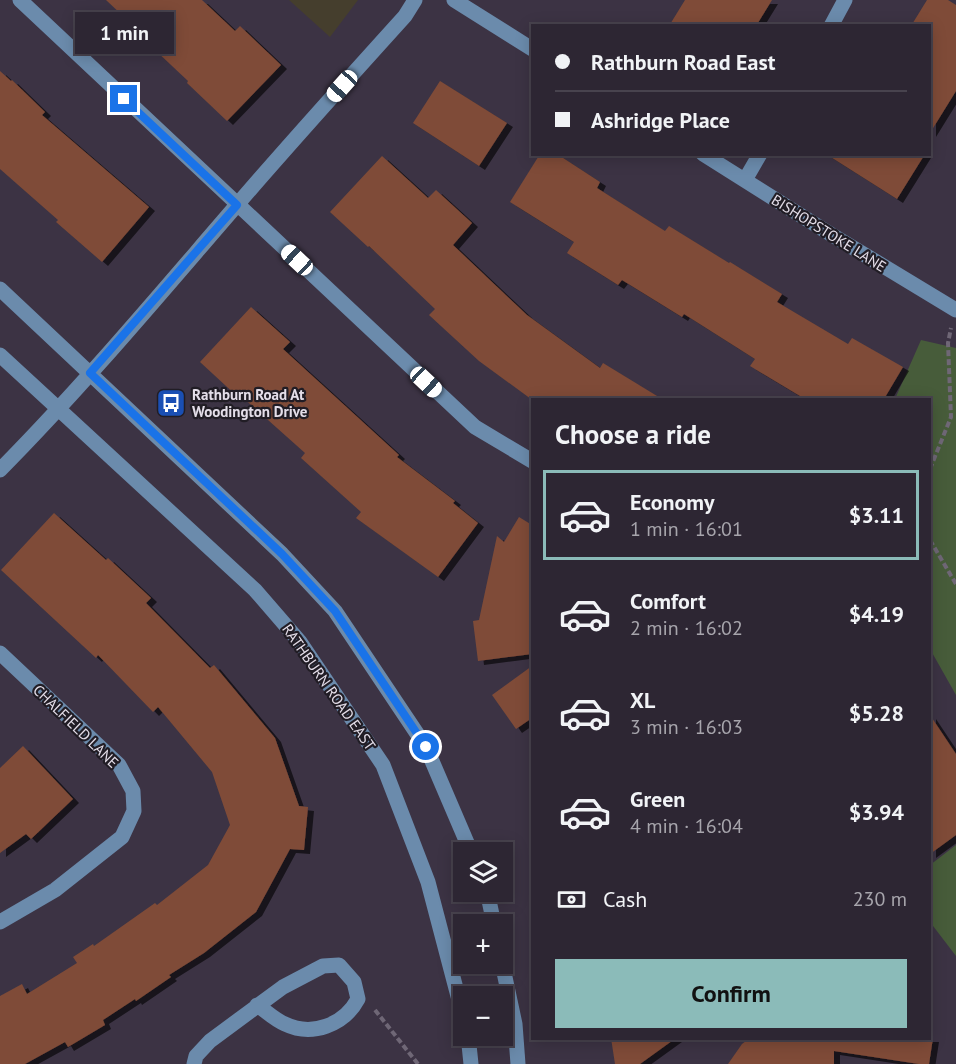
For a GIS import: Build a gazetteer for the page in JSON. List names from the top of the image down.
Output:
{
  "streets": {
    "street": ["BISHOPSTOKE LANE", "RATHBURN ROAD EAST", "CHALFIELD LANE"]
  },
  "places": {
    "bus stop": ["Rathburn Road At Woodington Drive"]
  },
  "page": {
    "bubble": "1 min",
    "banner": ["Rathburn Road East", "Ashridge Place"],
    "heading": "Choose a ride",
    "list": [
      {
        "name": "Economy",
        "note": "1 min · 16:01",
        "value": "$3.11"
      },
      {
        "name": "Comfort",
        "note": "2 min · 16:02",
        "value": "$4.19"
      },
      {
        "name": "XL",
        "note": "3 min · 16:03",
        "value": "$5.28"
      },
      {
        "name": "Green",
        "note": "4 min · 16:04",
        "value": "$3.94"
      }
    ],
    "map_buttons": ["+", "−"],
    "pay": ["Cash", "230 m"],
    "buttons": "Confirm"
  }
}
